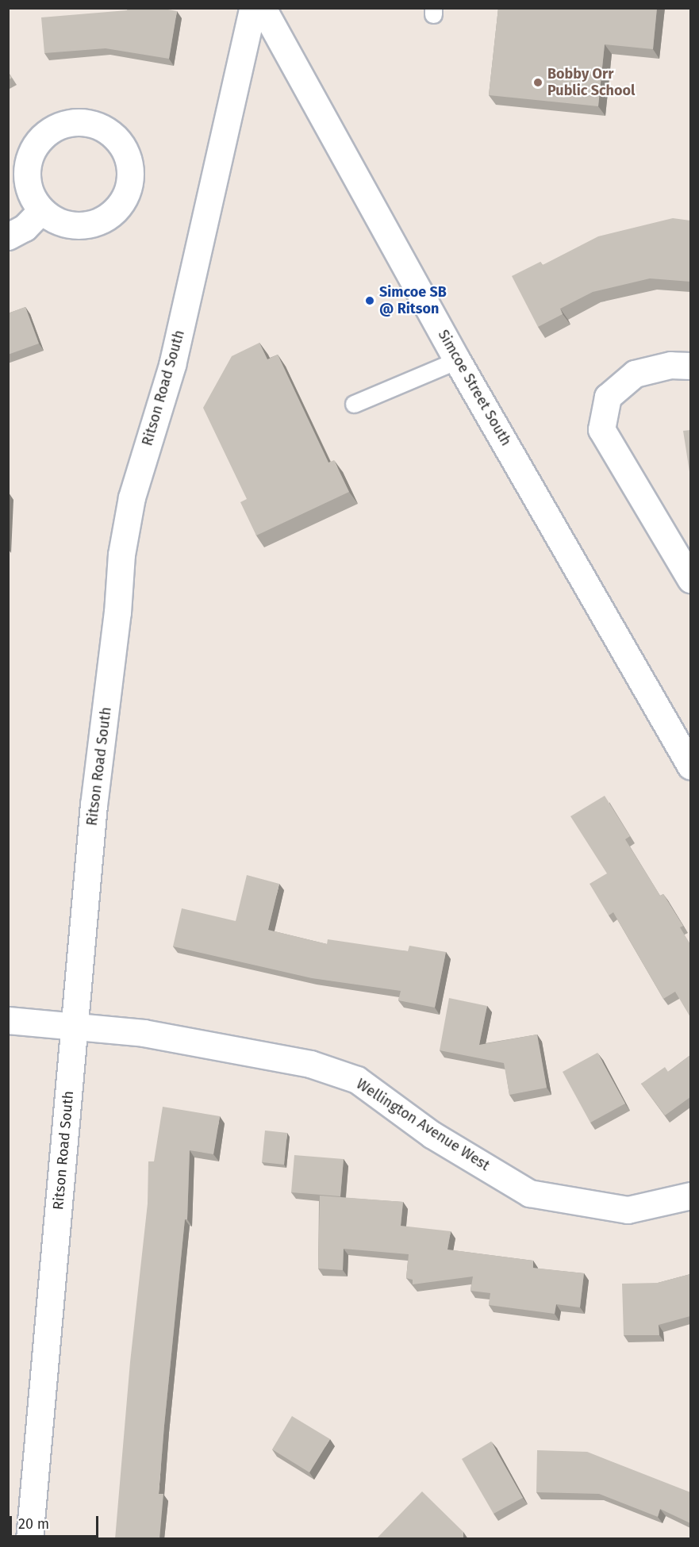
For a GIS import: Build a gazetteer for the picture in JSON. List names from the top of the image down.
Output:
{
  "streets": {
    "street": ["Ritson Road South", "Simcoe Street South", "Wellington Avenue West"]
  },
  "crossings": [
    ["Ritson Road South", "Wellington Avenue West"]
  ],
  "places": ["Bobby Orr Public School", "Simcoe SB @ Ritson"],
  "scale_bar": "20 m"
}
